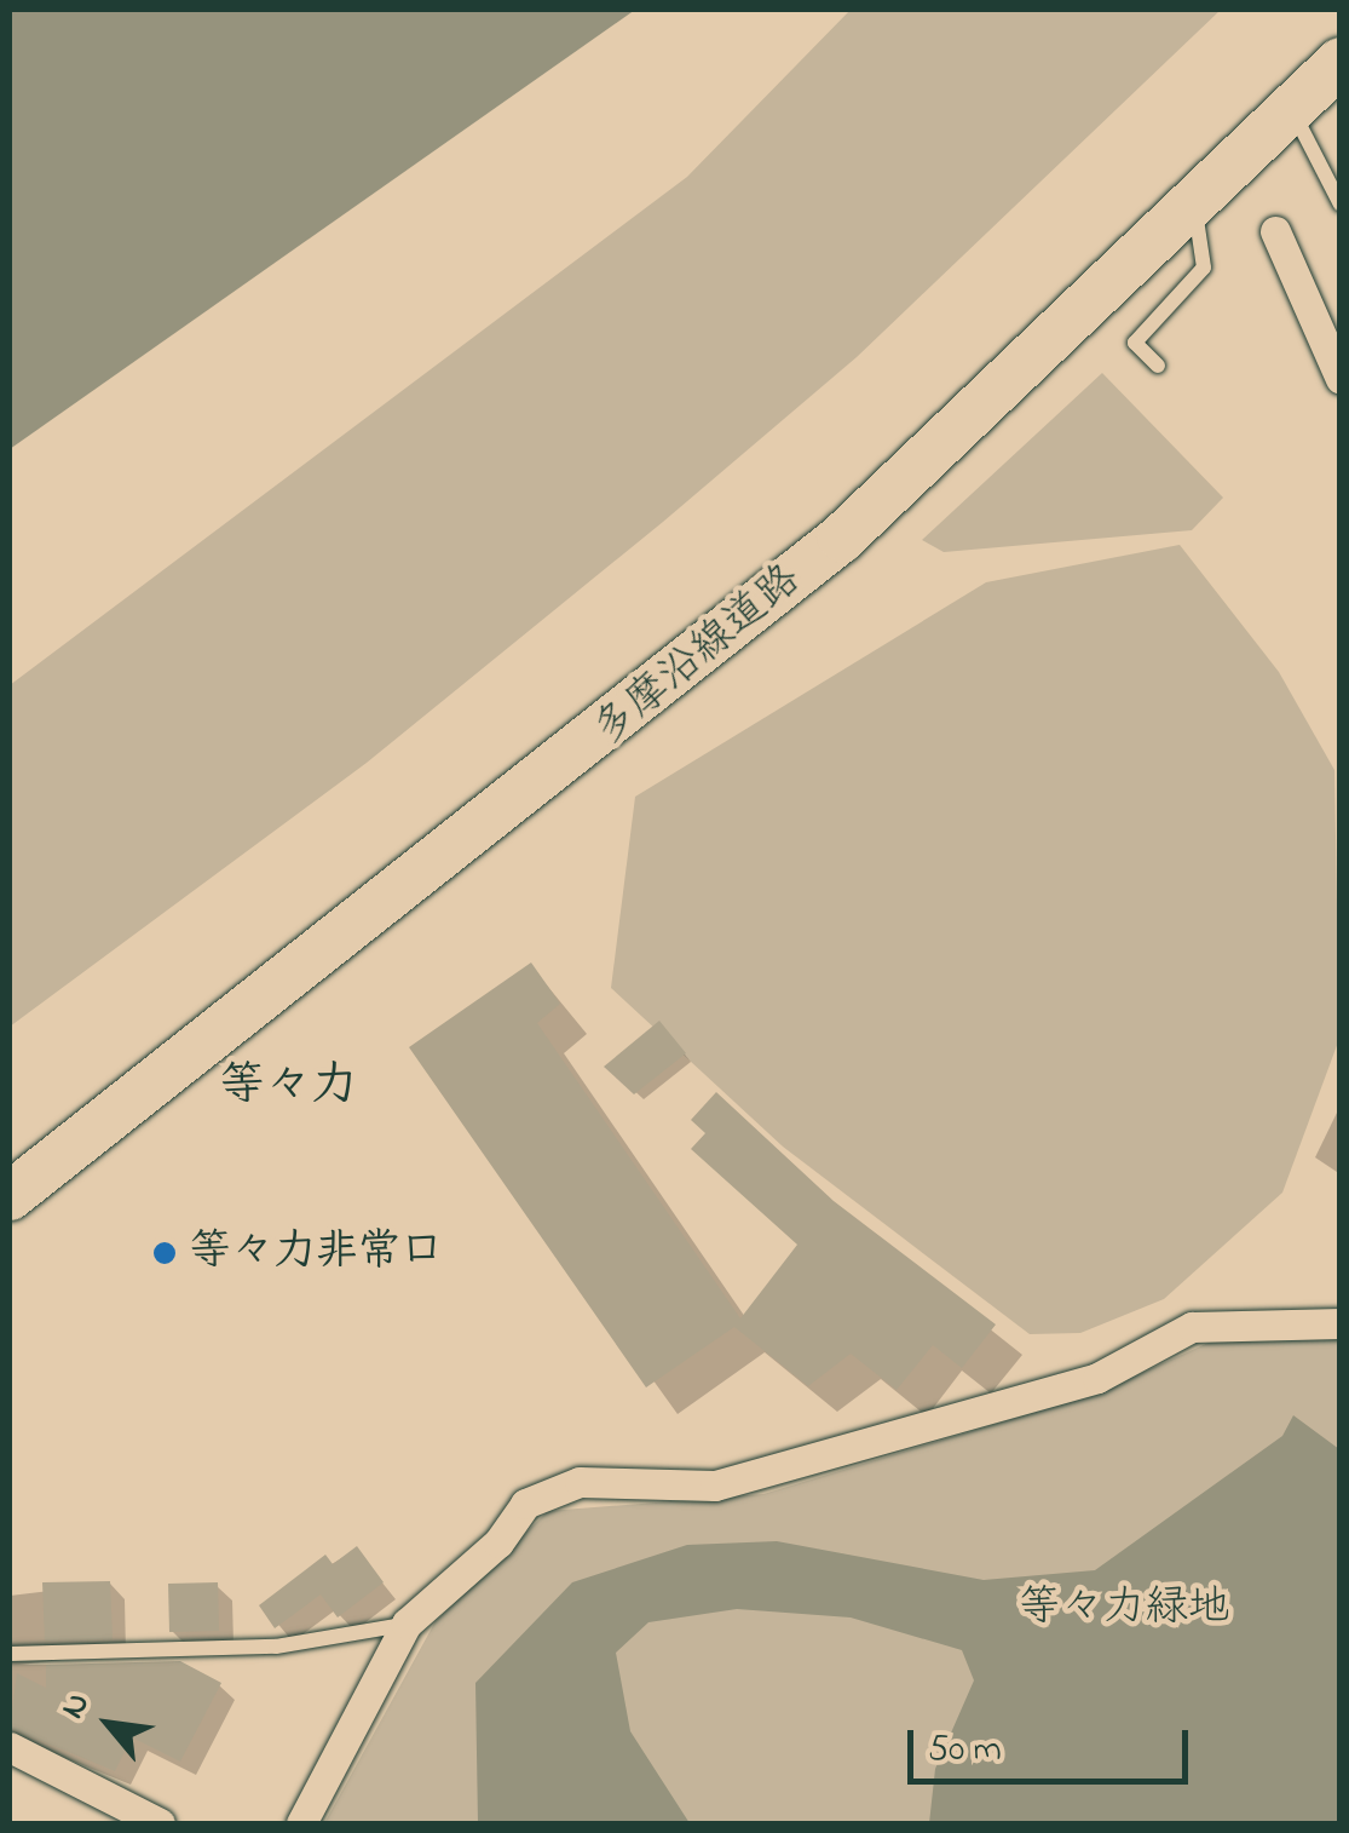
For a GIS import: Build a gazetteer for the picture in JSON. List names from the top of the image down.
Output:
{
  "streets": {
    "main road": ["多摩沿線道路"]
  },
  "districts": ["等々力"],
  "parks": ["等々力緑地"],
  "places": ["等々力非常口"],
  "scale_bar": "50 m",
  "north": "top left"
}
